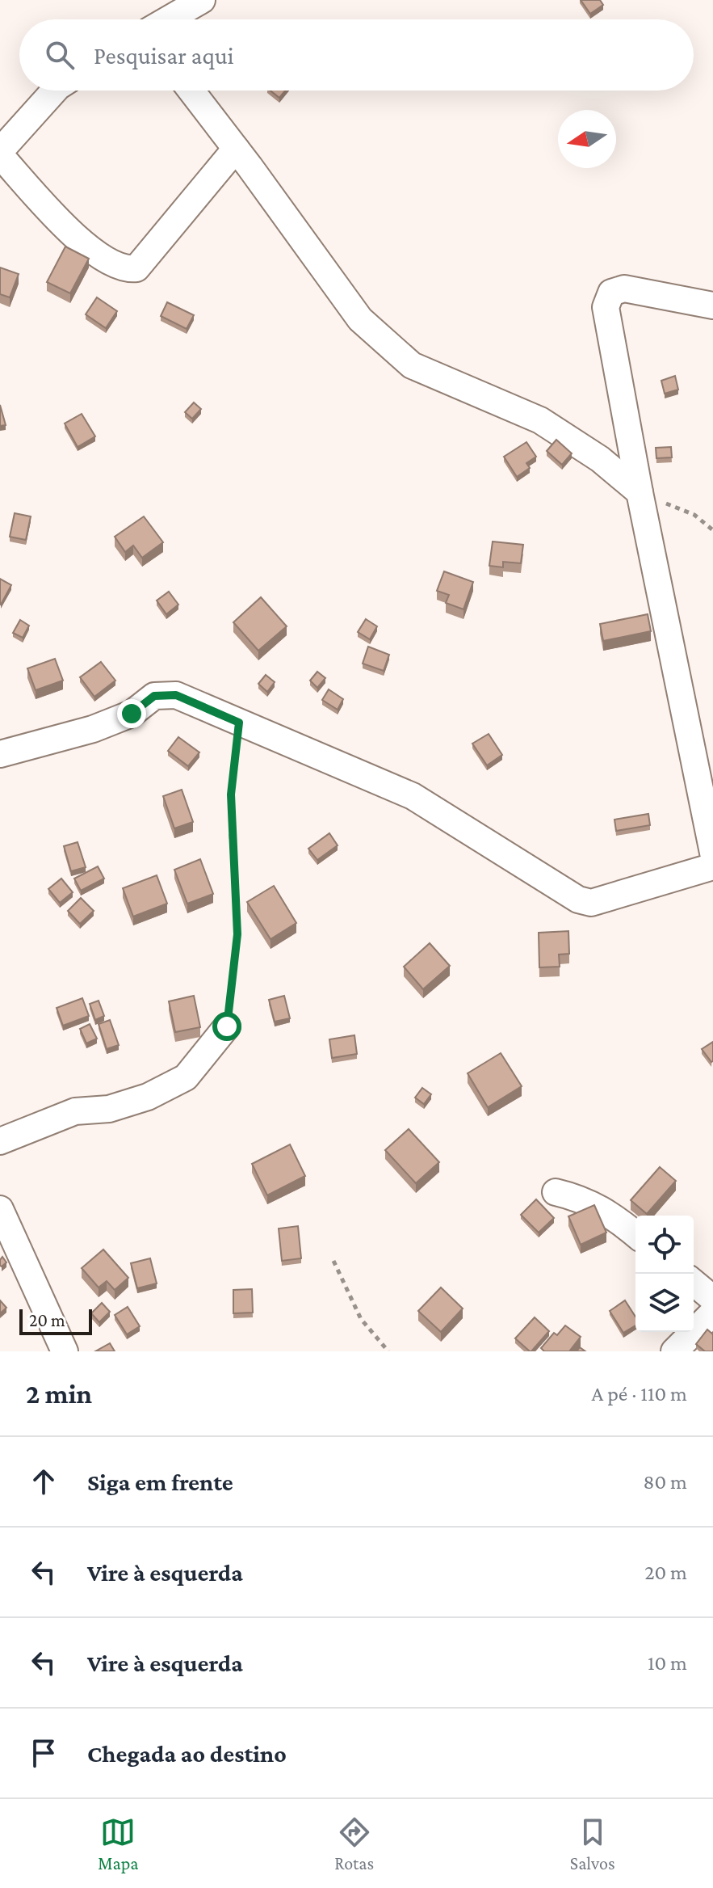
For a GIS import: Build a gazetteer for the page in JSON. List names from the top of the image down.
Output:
{
  "scale_bar": "20 m",
  "north": "left",
  "page": {
    "search": "Pesquisar aqui",
    "scale": "20 m",
    "heading": ["2 min", "A pé · 110 m"],
    "list": [
      ["Siga em frente", "80 m"],
      ["Vire à esquerda", "20 m"],
      ["Vire à esquerda", "10 m"],
      "Chegada ao destino"
    ],
    "nav": ["Mapa", "Rotas", "Salvos"]
  }
}
